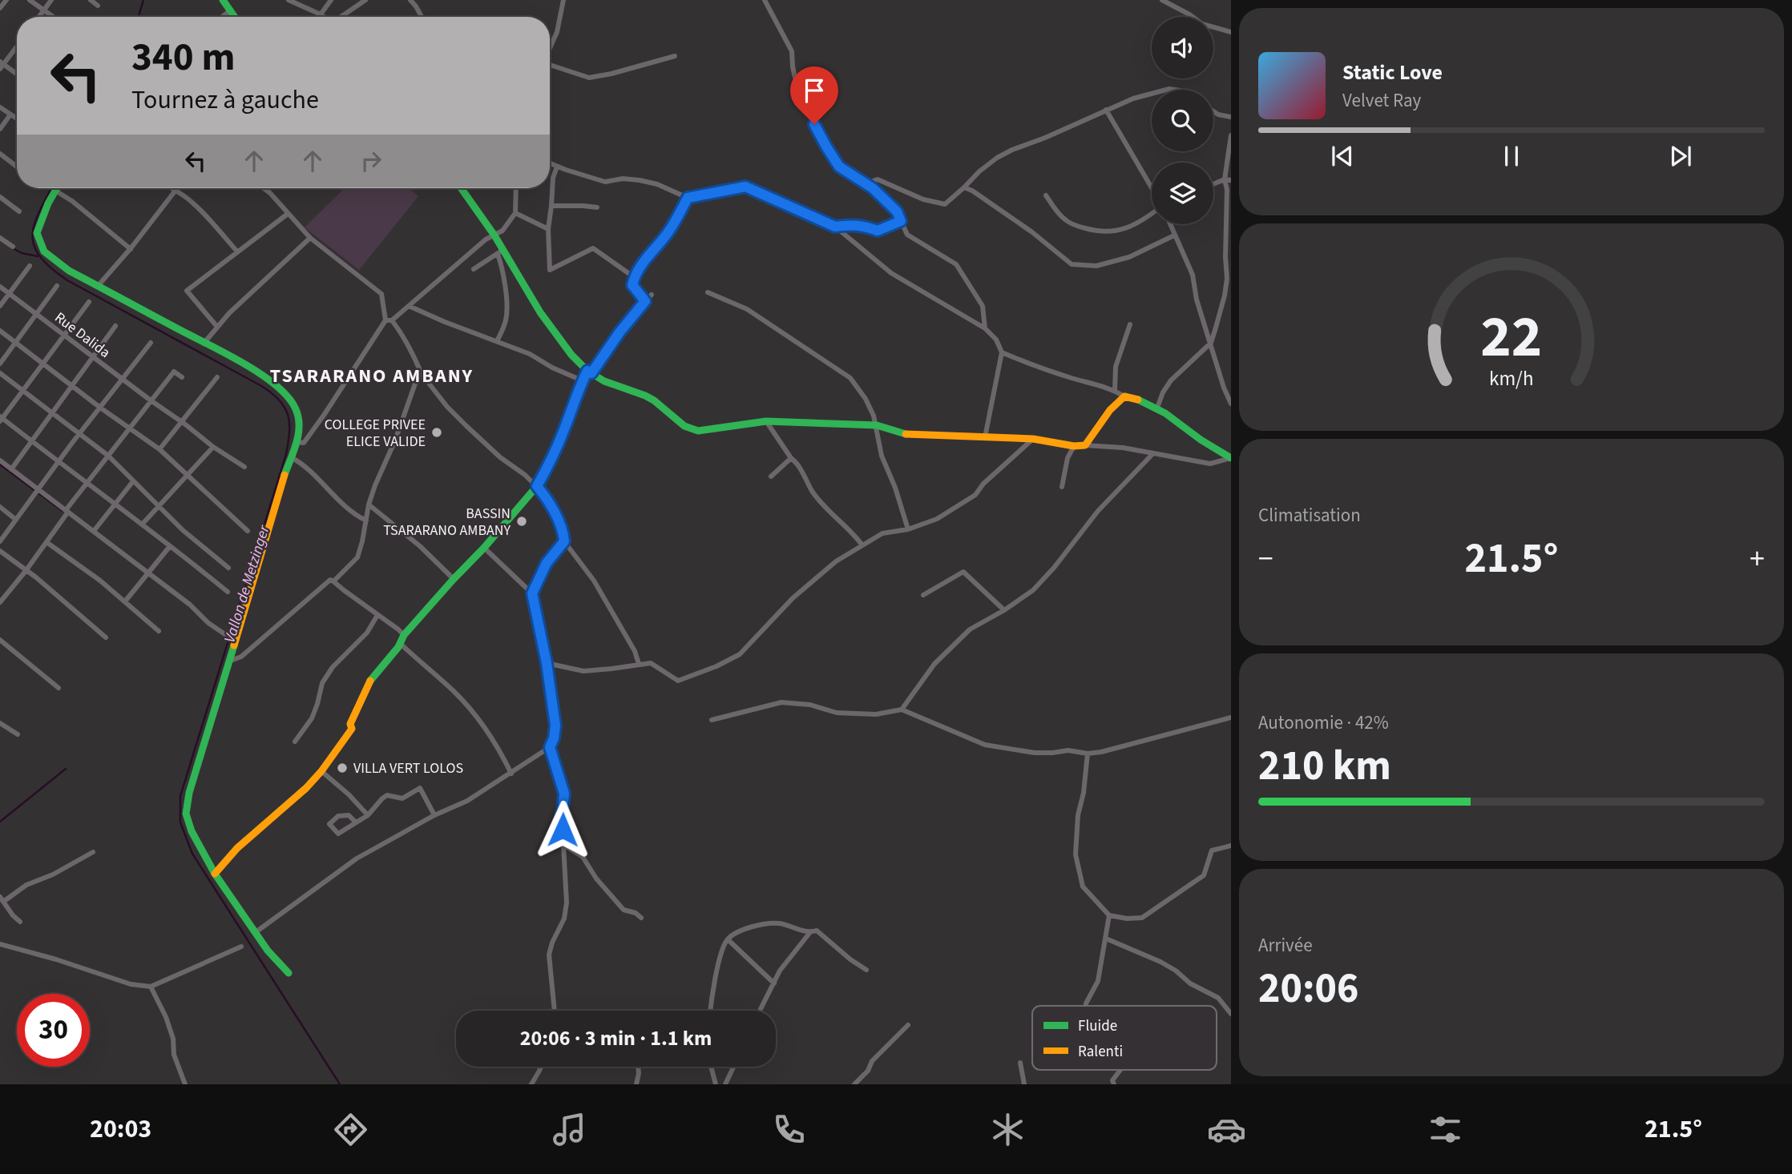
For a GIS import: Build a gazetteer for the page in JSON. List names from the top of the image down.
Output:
{
  "streets": {
    "street": ["Rue Dalida"]
  },
  "districts": ["TSARARANO AMBANY"],
  "water": ["Vallon de Metzinger"],
  "places": ["COLLEGE PRIVEE ELICE VALIDE", "BASSIN TSARARANO AMBANY", "VILLA VERT LOLOS"],
  "legend": ["Fluide", "Ralenti"],
  "page": {
    "turn": ["340 m", "Tournez à gauche"],
    "song": ["Static Love", "Velvet Ray"],
    "tile": [
      "Climatisation",
      ["Autonomie · 42%", "210 km"],
      ["Arrivée", "20:06"]
    ],
    "heat": ["−", "21.5°", "+"],
    "limit": "30",
    "trip": "20:06 · 3 min · 1.1 km",
    "tabs": ["20:03", "21.5°"],
    "gauge": ["22", "km/h"]
  }
}
